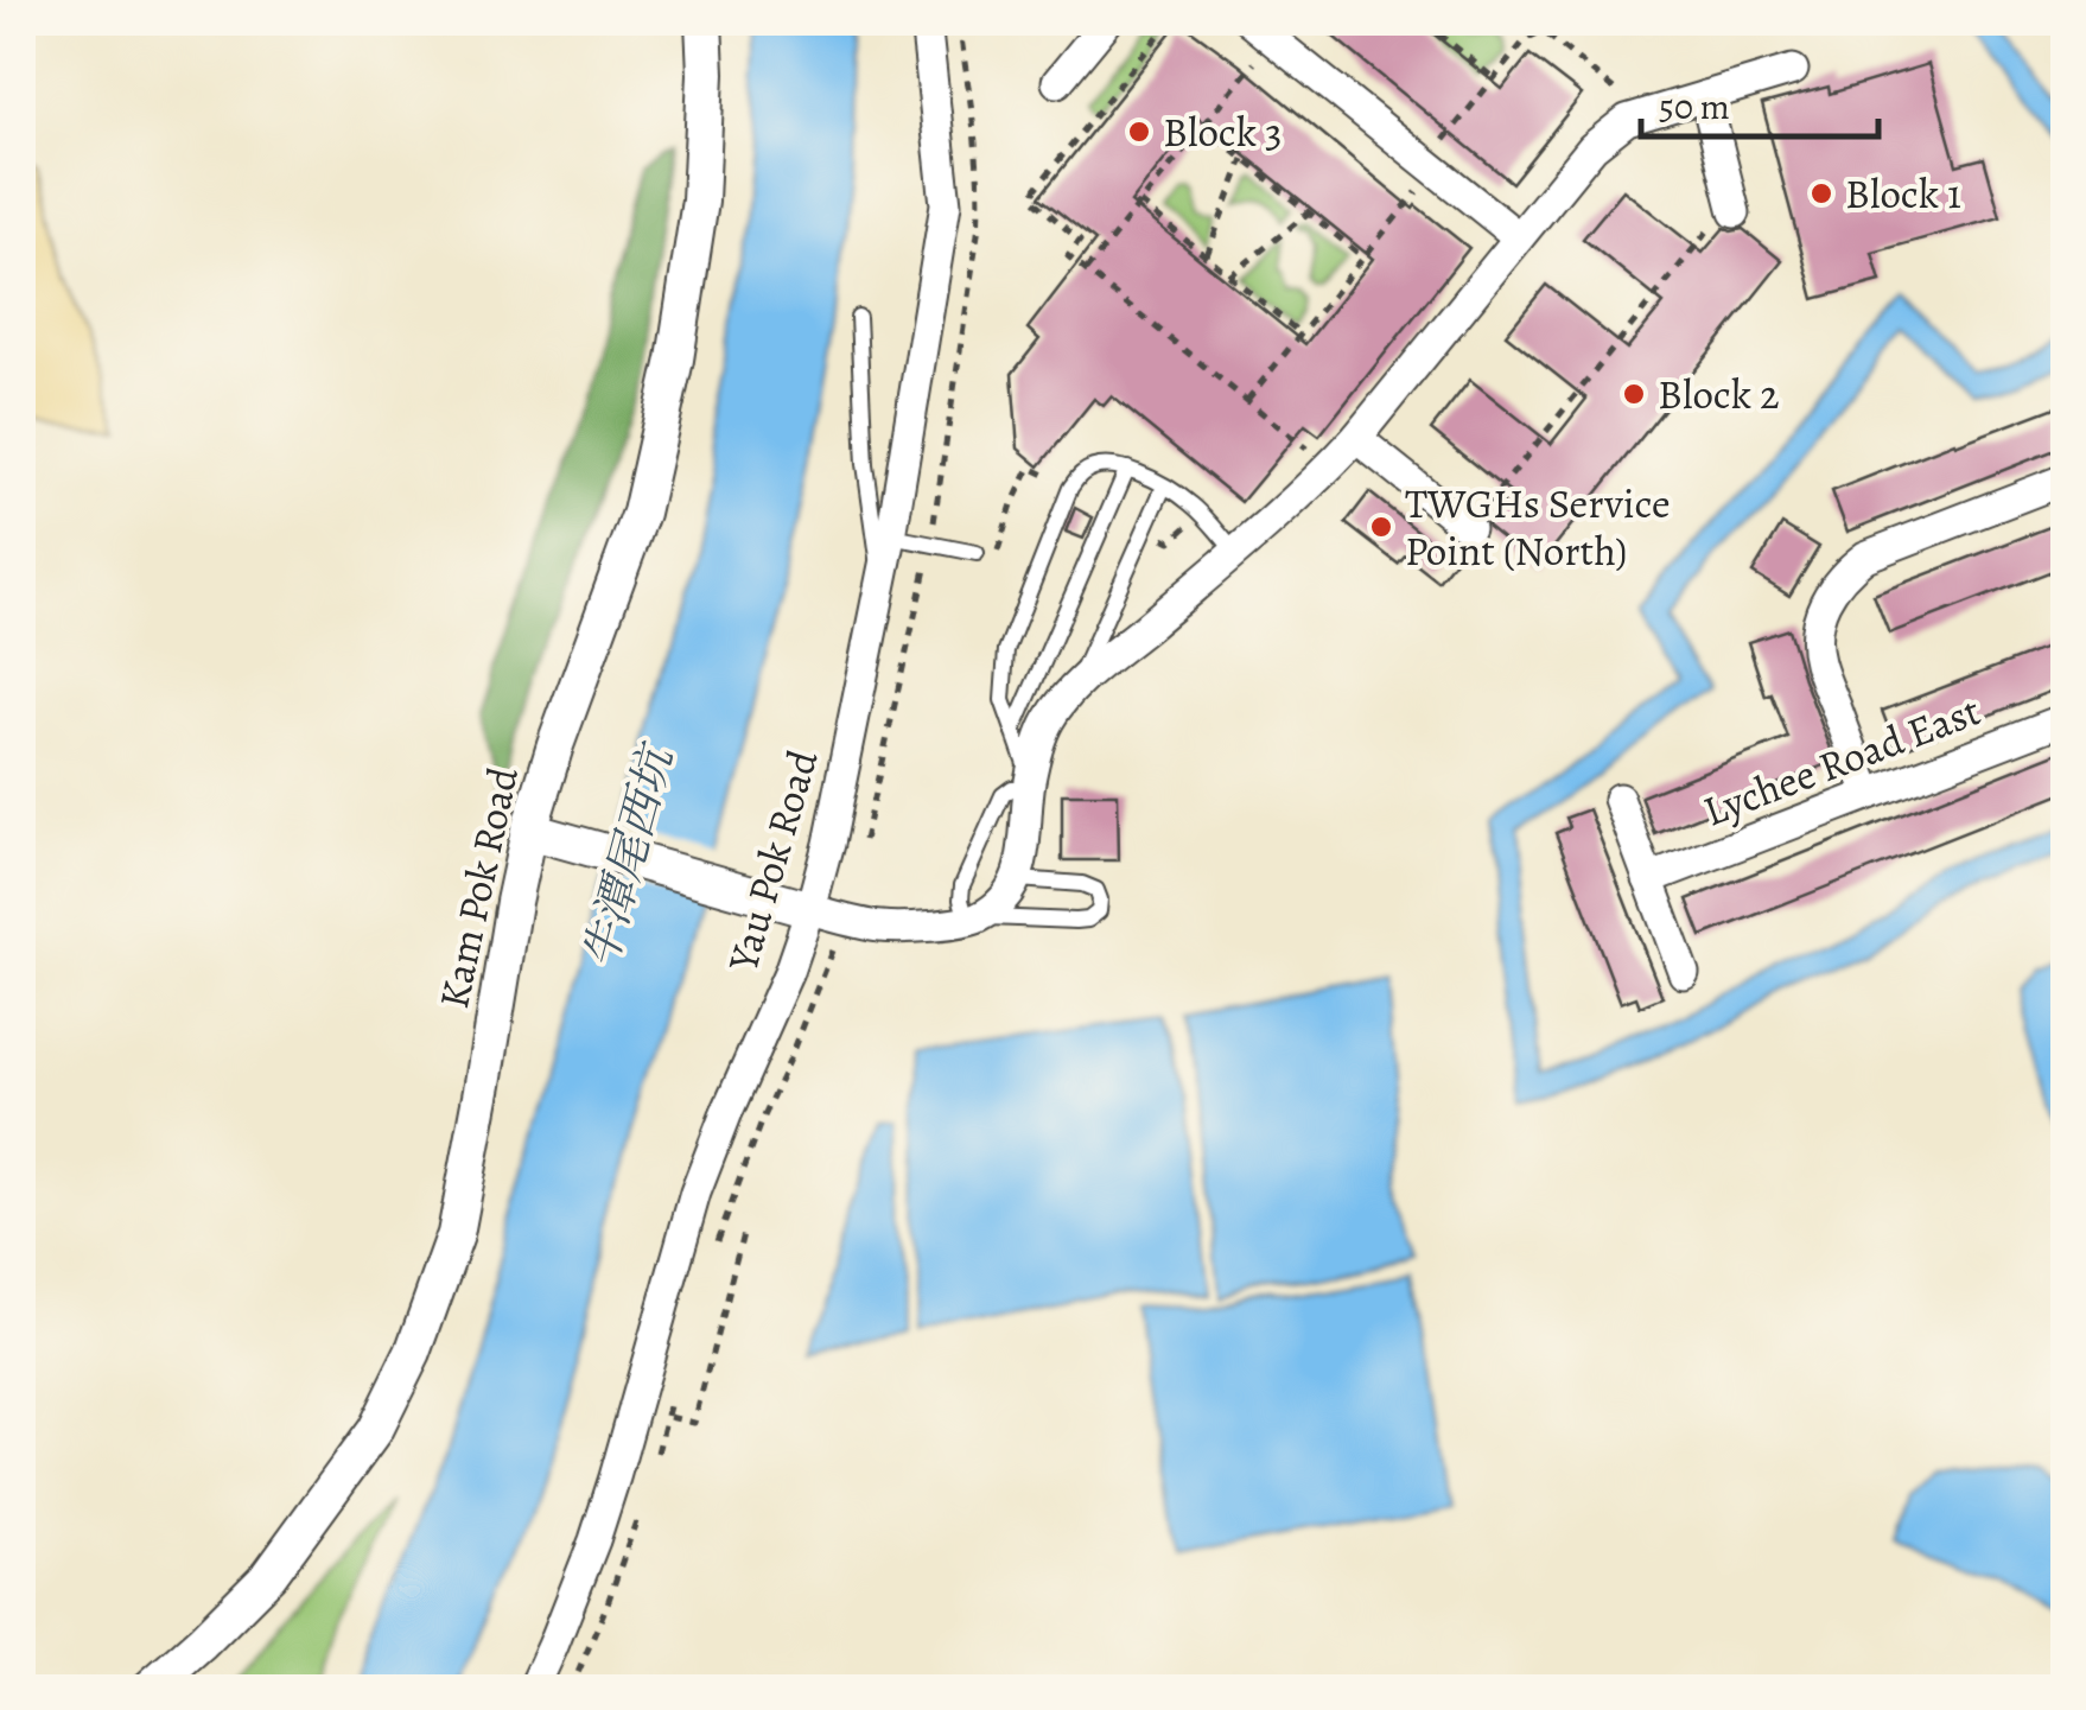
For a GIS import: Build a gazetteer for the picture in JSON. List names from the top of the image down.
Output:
{
  "streets": {
    "street": ["Lychee Road East", "Yau Pok Road", "Kam Pok Road"]
  },
  "water": ["牛潭尾西坑"],
  "places": [
    "Block 3",
    "Block 1",
    "Block 2",
    "TWGHs Service Point (North)"
  ],
  "scale_bar": "50 m"
}
